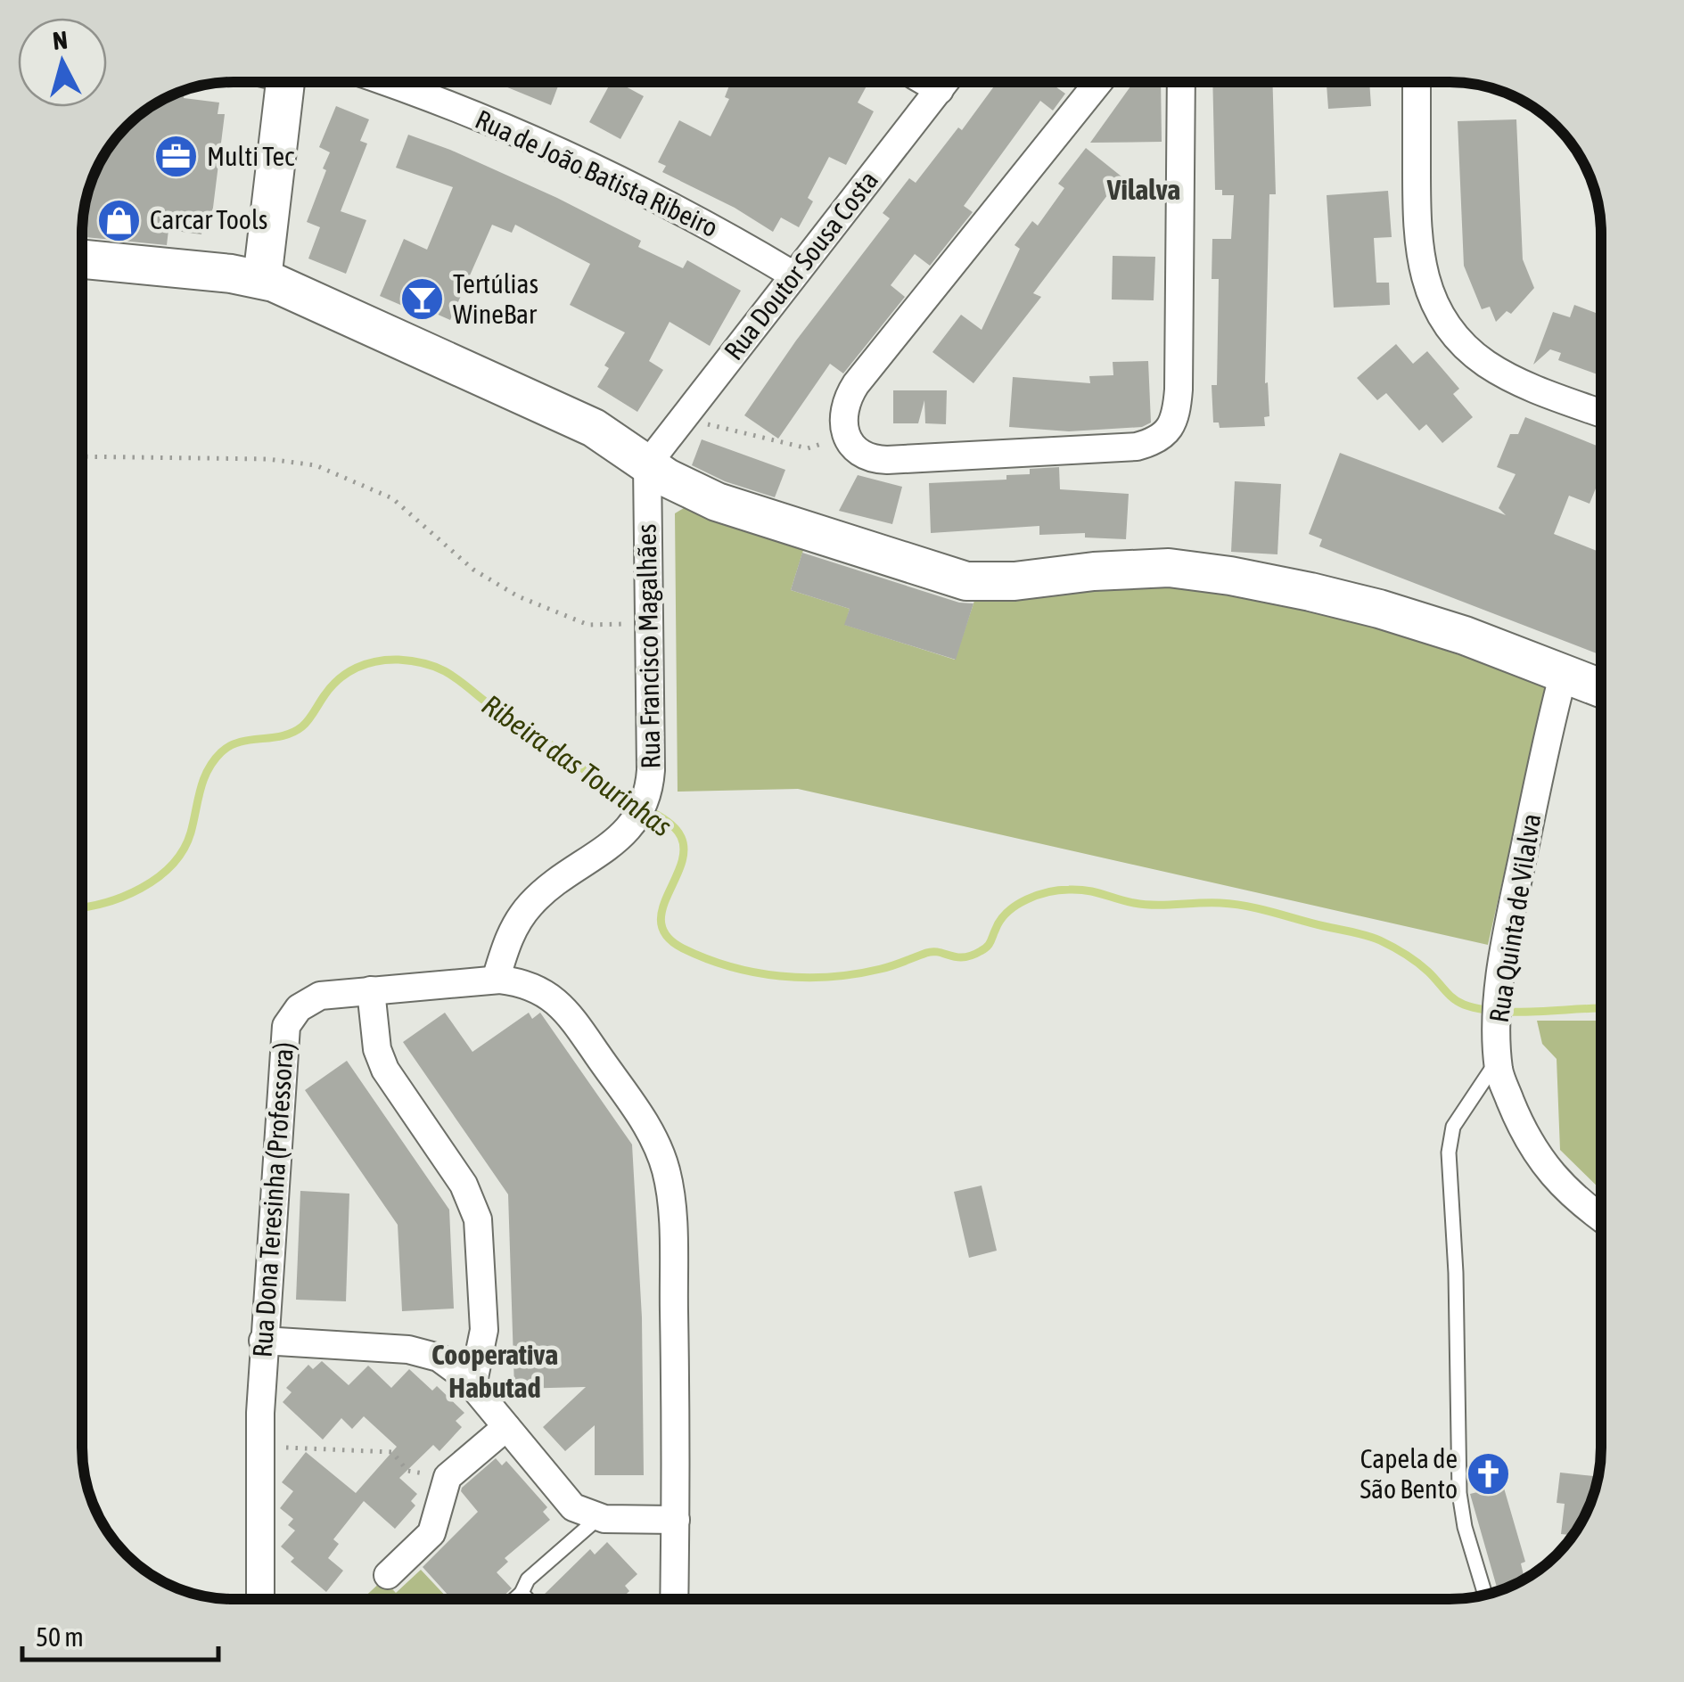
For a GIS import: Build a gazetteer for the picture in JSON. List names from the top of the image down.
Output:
{
  "streets": {
    "street": [
      "Rua de João Batista Ribeiro",
      "Rua Doutor Sousa Costa",
      "Rua Francisco Magalhães",
      "Rua Quinta de Vilalva",
      "Rua Dona Teresinha (Professora)"
    ]
  },
  "crossings": [
    ["Rua de João Batista Ribeiro", "Rua Doutor Sousa Costa"],
    ["Rua Doutor Sousa Costa", "Rua Francisco Magalhães"],
    ["Rua Francisco Magalhães", "Rua Dona Teresinha (Professora)"]
  ],
  "districts": ["Vilalva", "Cooperativa Habutad"],
  "water": ["Ribeira das Tourinhas"],
  "places": {
    "office": ["Multi Tec"],
    "shop": ["Carcar Tools"],
    "bar": ["Tertúlias WineBar"],
    "church": ["Capela de São Bento"]
  },
  "scale_bar": "50 m",
  "north": "top"
}
